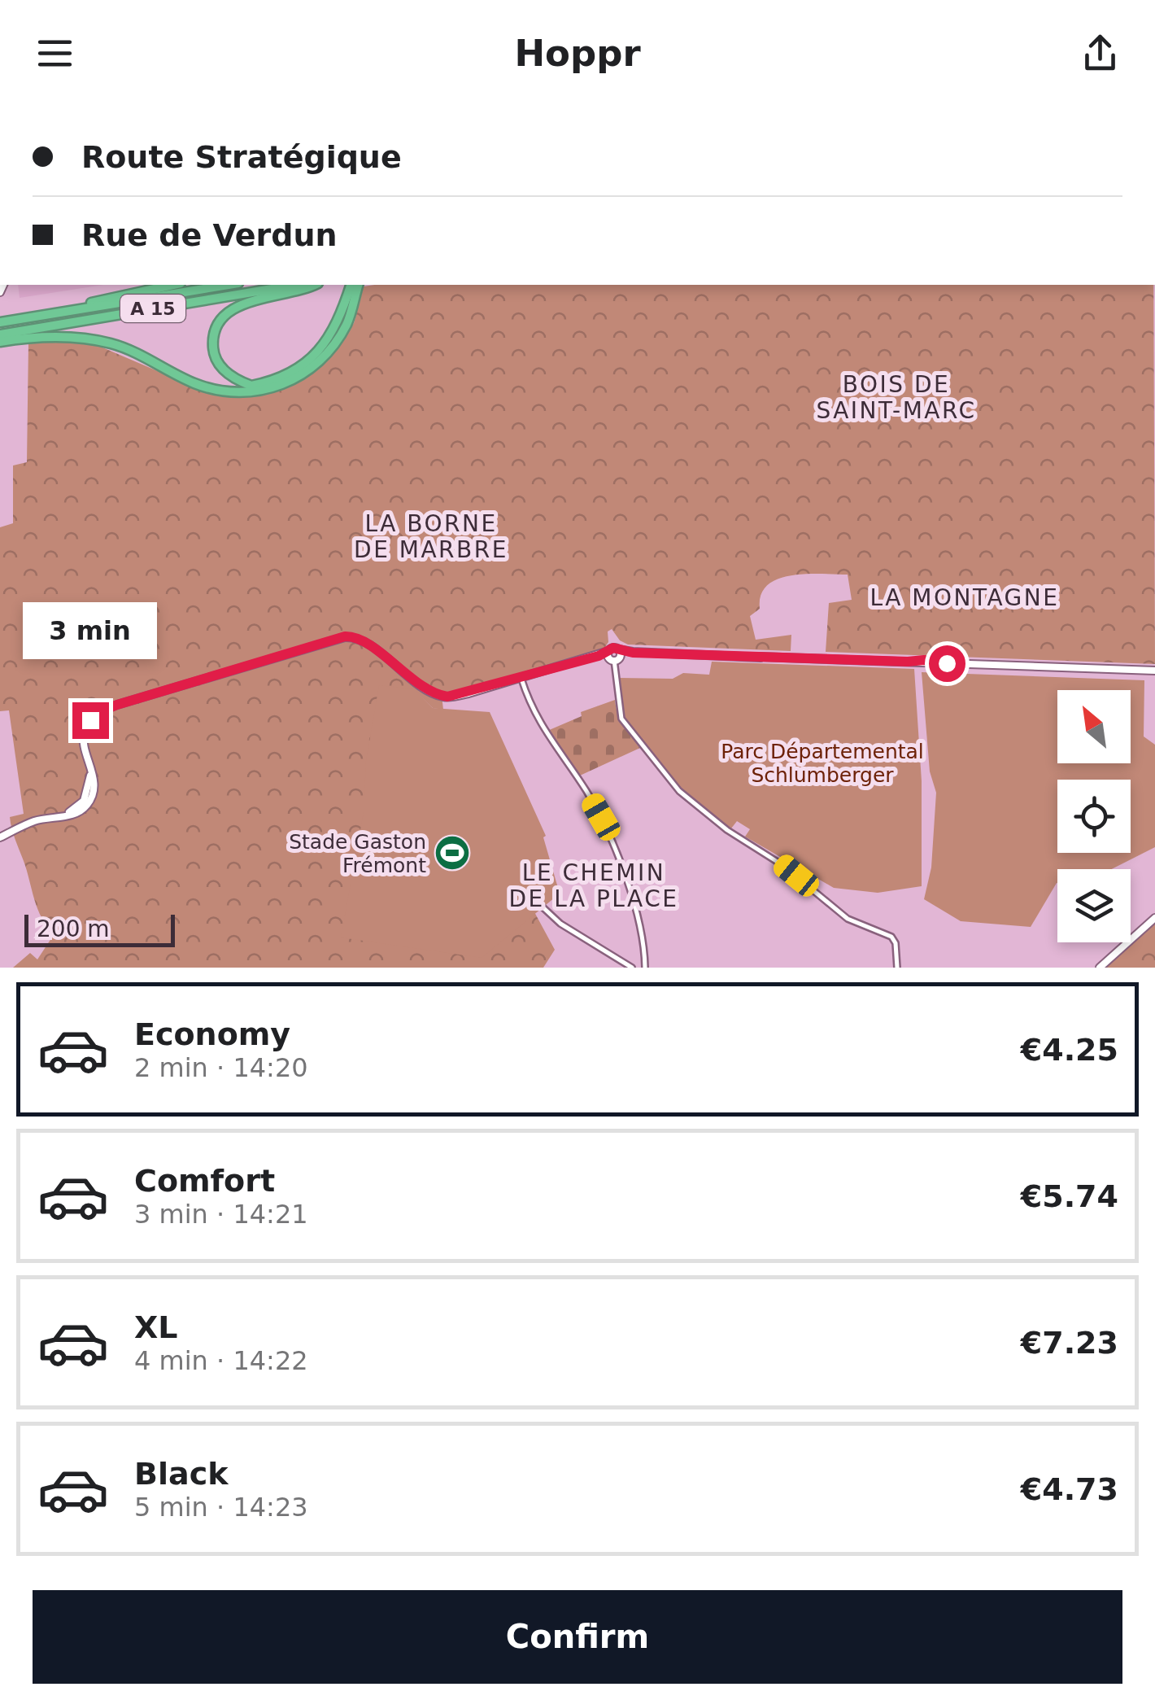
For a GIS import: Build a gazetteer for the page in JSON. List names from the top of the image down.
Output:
{
  "streets": {
    "highway": ["A 15"]
  },
  "districts": [
    "BOIS DE SAINT-MARC",
    "LA BORNE DE MARBRE",
    "LA MONTAGNE",
    "LE CHEMIN DE LA PLACE"
  ],
  "parks": ["Parc Départemental Schlumberger"],
  "places": {
    "sports": ["Stade Gaston Frémont"]
  },
  "scale_bar": "200 m",
  "north": "top left",
  "page": {
    "header": "Hoppr",
    "banner": ["Route Stratégique", "Rue de Verdun"],
    "bubble": "3 min",
    "scale": "200 m",
    "list": [
      {
        "name": "Economy",
        "note": "2 min · 14:20",
        "value": "€4.25"
      },
      {
        "name": "Comfort",
        "note": "3 min · 14:21",
        "value": "€5.74"
      },
      {
        "name": "XL",
        "note": "4 min · 14:22",
        "value": "€7.23"
      },
      {
        "name": "Black",
        "note": "5 min · 14:23",
        "value": "€4.73"
      }
    ],
    "buttons": "Confirm"
  }
}
